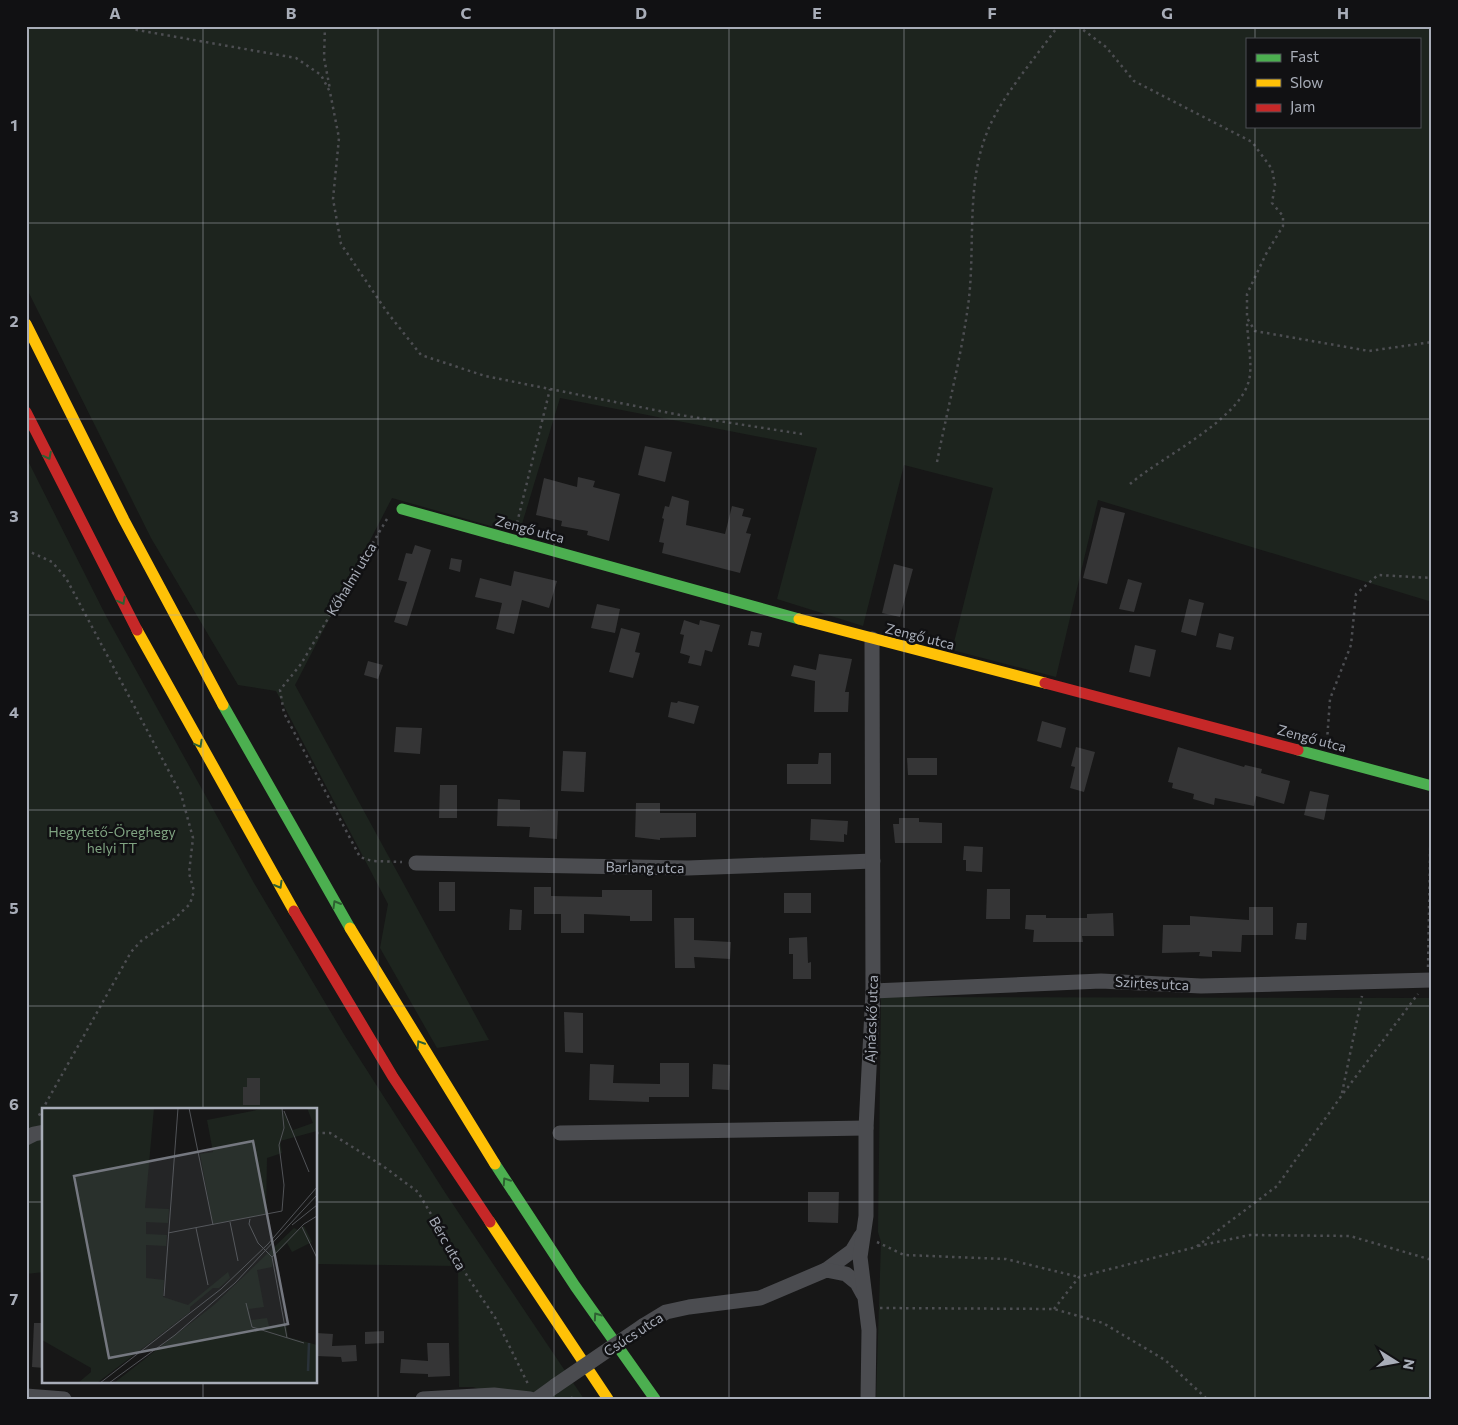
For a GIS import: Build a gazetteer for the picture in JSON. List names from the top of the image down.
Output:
{
  "streets": {
    "main road": ["Zengő utca"],
    "street": [
      "Barlang utca",
      "Szirtes utca",
      "Ajnácskő utca",
      "Csúcs utca"
    ],
    "path": ["Kőhalmi utca", "Bérc utca"]
  },
  "crossings": [
    ["Zengő utca", "Kőhalmi utca"],
    ["Zengő utca", "Ajnácskő utca"],
    ["Kőhalmi utca", "Barlang utca"],
    ["Barlang utca", "Ajnácskő utca"],
    ["Szirtes utca", "Ajnácskő utca"],
    ["Ajnácskő utca", "Csúcs utca"],
    ["Bérc utca", "Csúcs utca"]
  ],
  "parks": ["Hegytető-Öreghegy helyi TT"],
  "legend": ["Fast", "Slow", "Jam"],
  "north": "right",
  "grid": {
    "columns": [
      "A",
      "B",
      "C",
      "D",
      "E",
      "F",
      "G",
      "H"
    ],
    "rows": [
      "1",
      "2",
      "3",
      "4",
      "5",
      "6",
      "7"
    ]
  }
}
